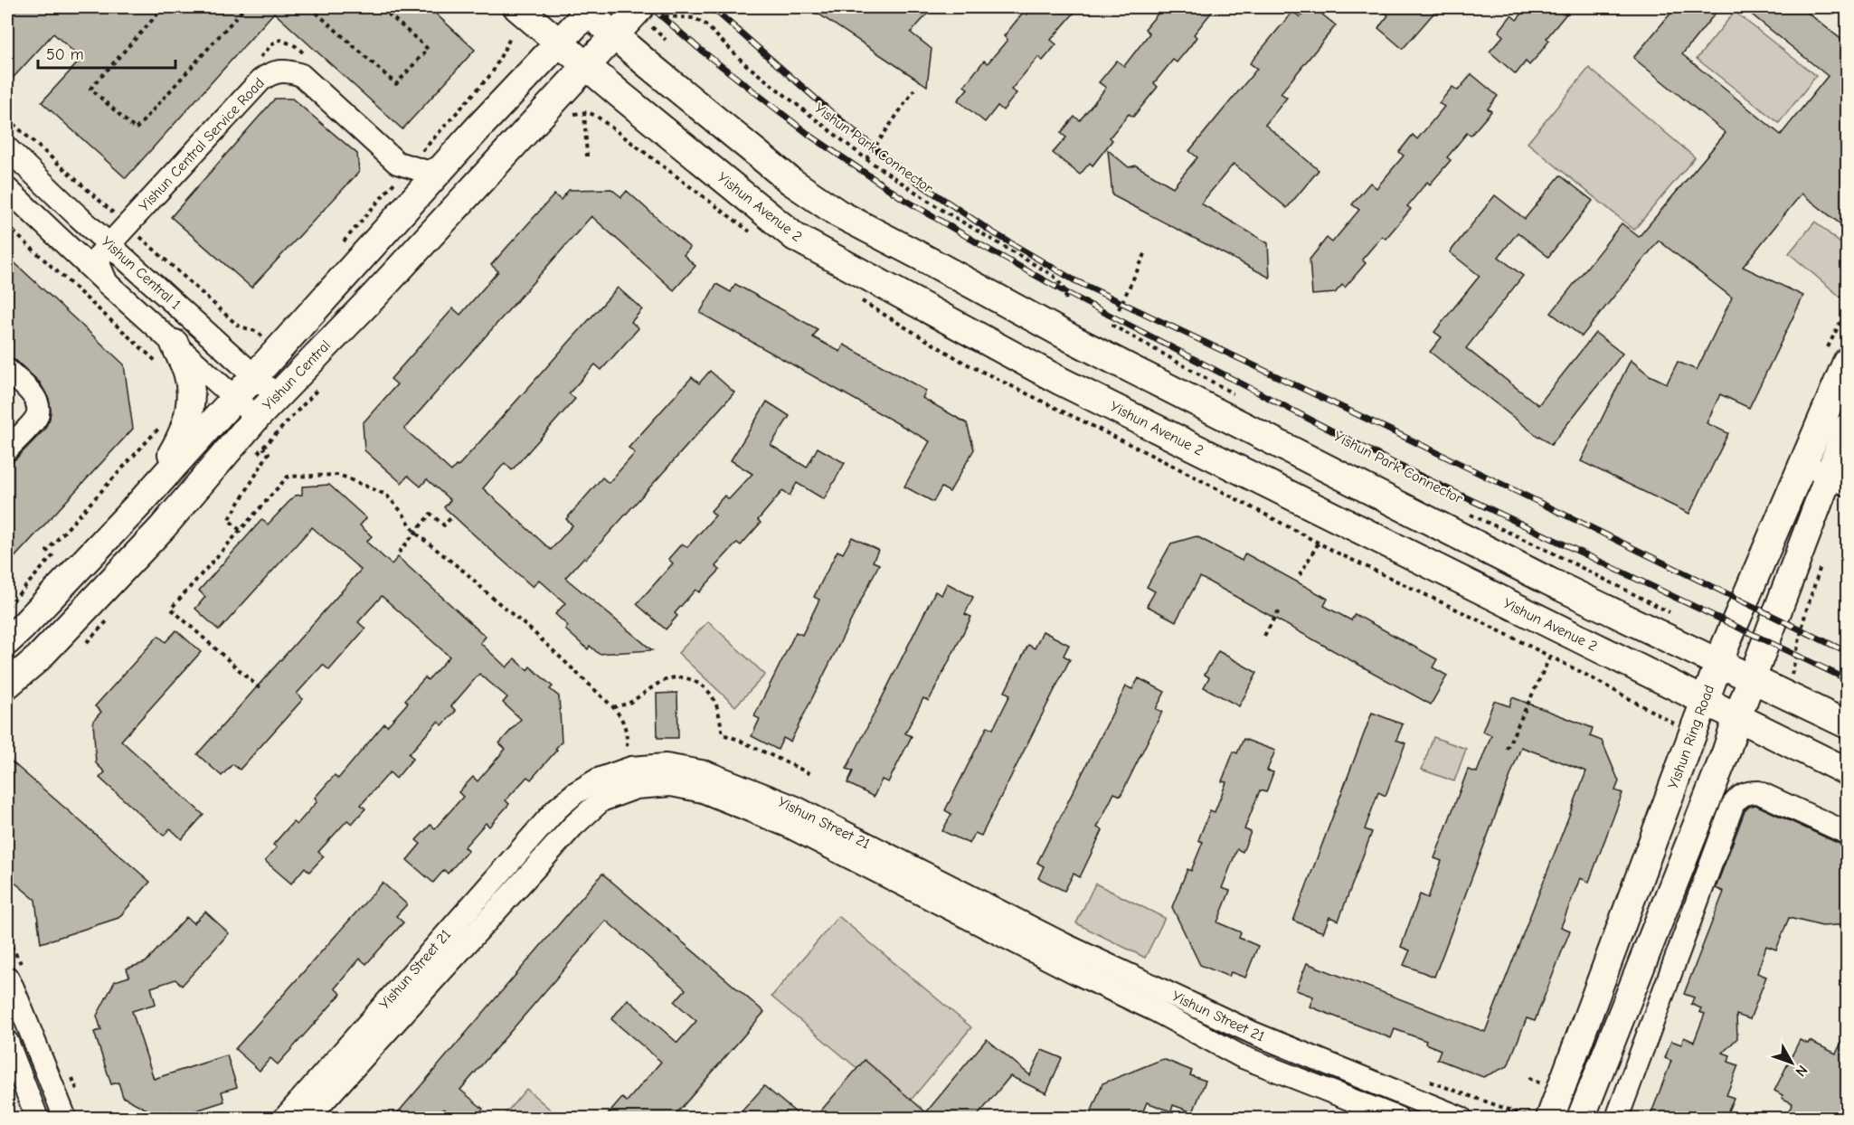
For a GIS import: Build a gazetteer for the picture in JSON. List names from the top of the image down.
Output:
{
  "streets": {
    "main road": ["Yishun Avenue 2", "Yishun Central", "Yishun Ring Road"],
    "street": ["Yishun Central Service Road", "Yishun Central 1", "Yishun Street 21"],
    "path": ["Yishun Park Connector"]
  },
  "crossings": [
    ["Yishun Central Service Road", "Yishun Central 1"],
    ["Yishun Central Service Road", "Yishun Central"],
    ["Yishun Avenue 2", "Yishun Central"],
    ["Yishun Avenue 2", "Yishun Ring Road"],
    ["Yishun Central 1", "Yishun Central"]
  ],
  "scale_bar": "50 m",
  "north": "bottom right"
}
